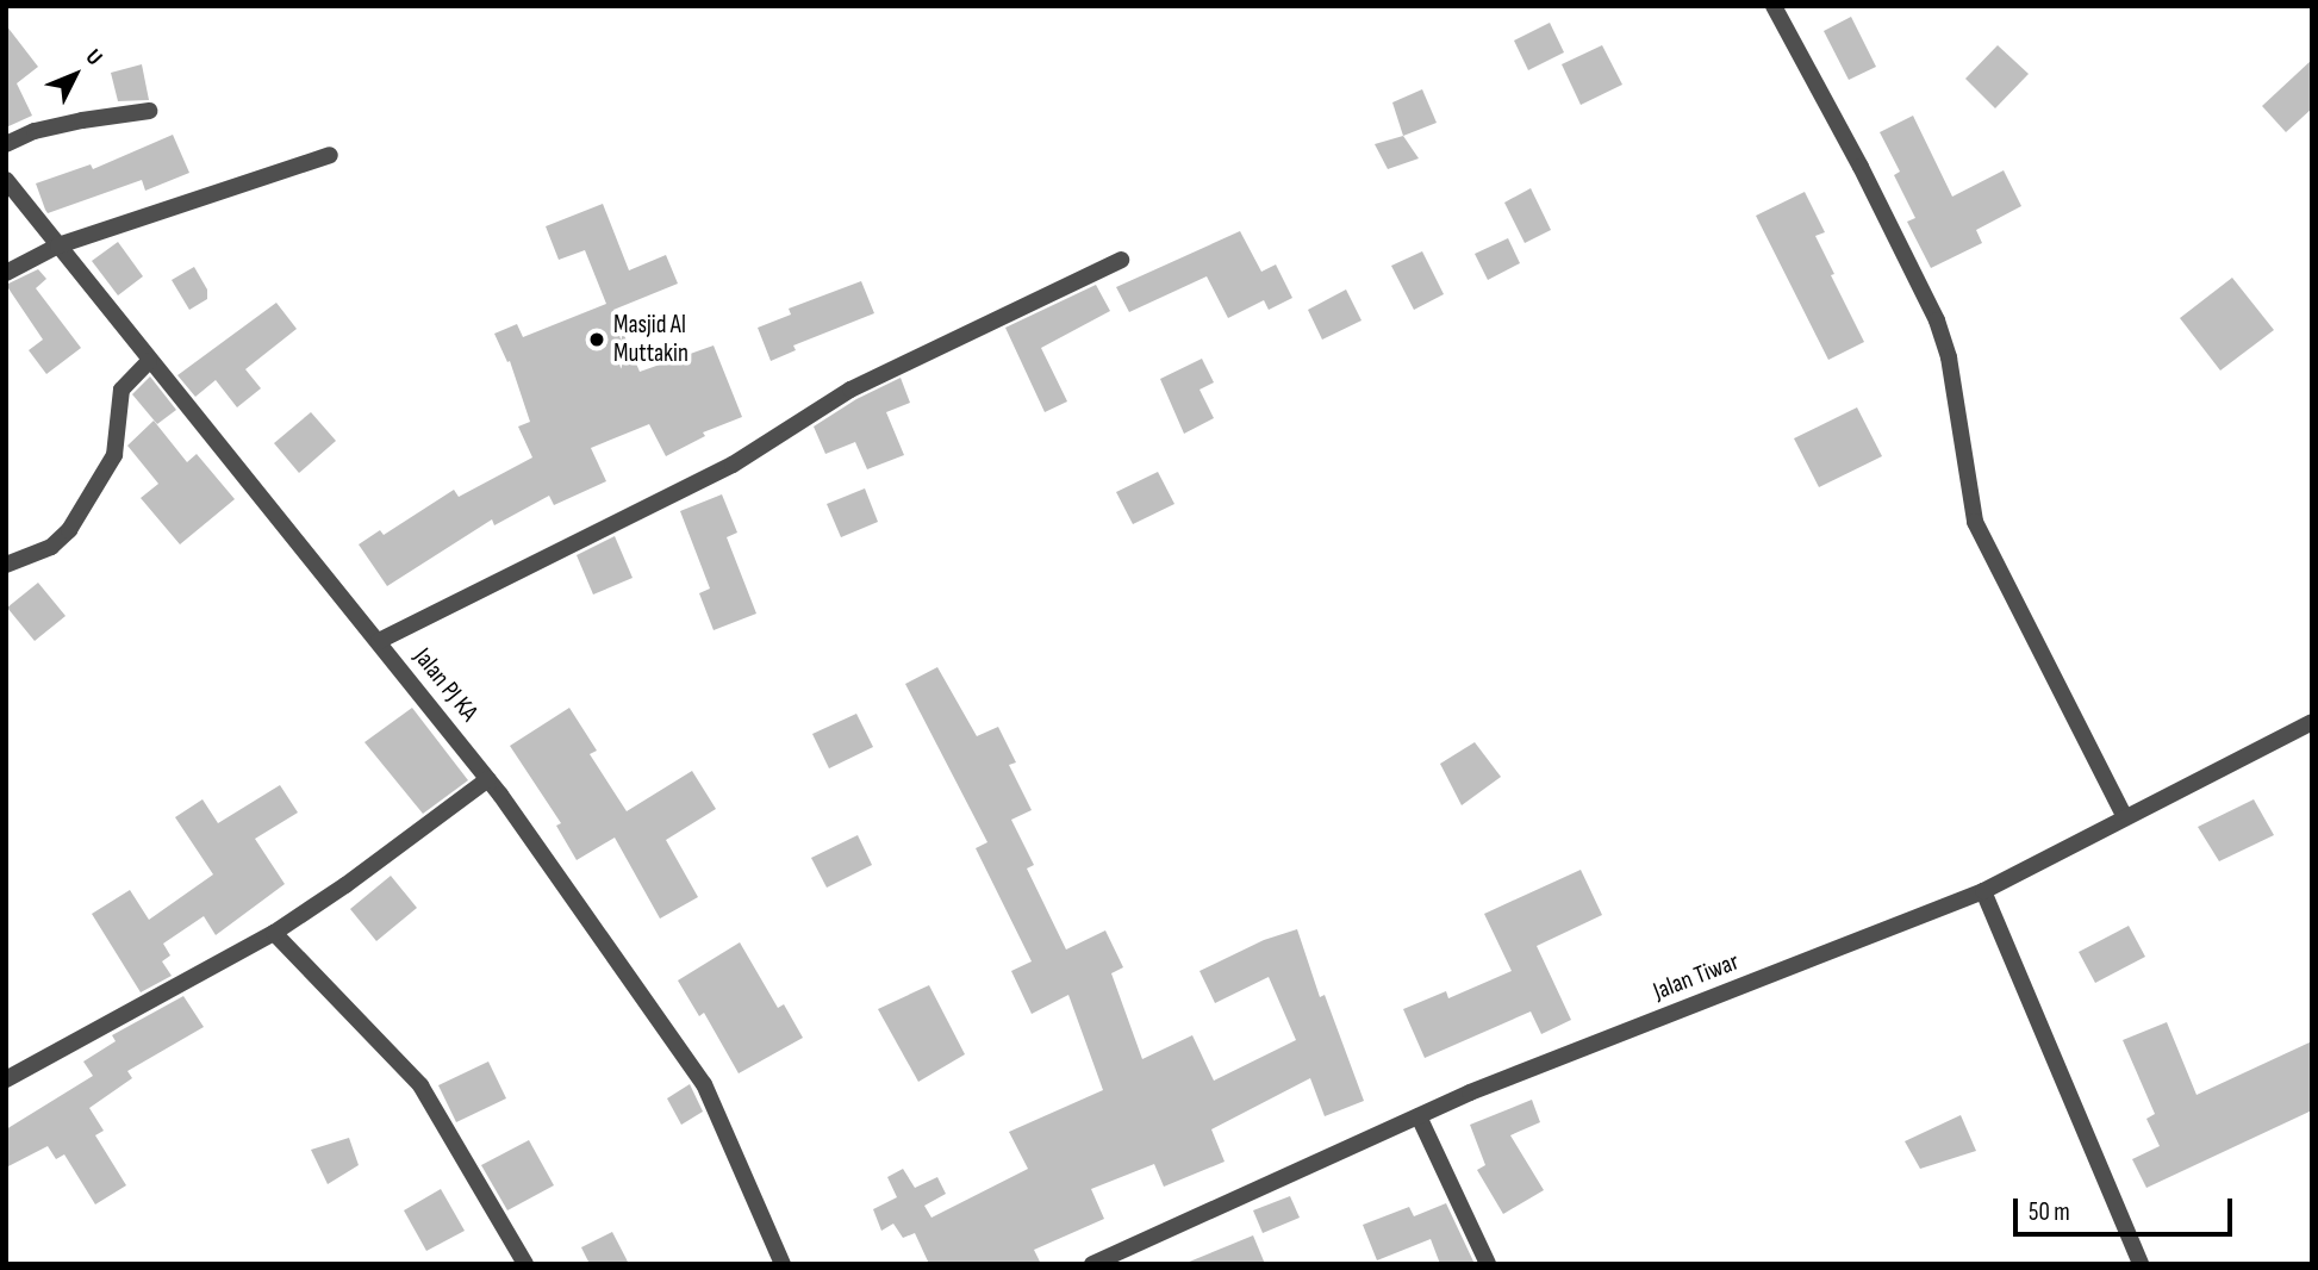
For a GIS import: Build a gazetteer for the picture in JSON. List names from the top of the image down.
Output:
{
  "streets": {
    "street": ["Jalan PJ KA", "Jalan Tiwar"]
  },
  "places": ["Masjid Al Muttakin"],
  "scale_bar": "50 m",
  "north": "top right"
}
